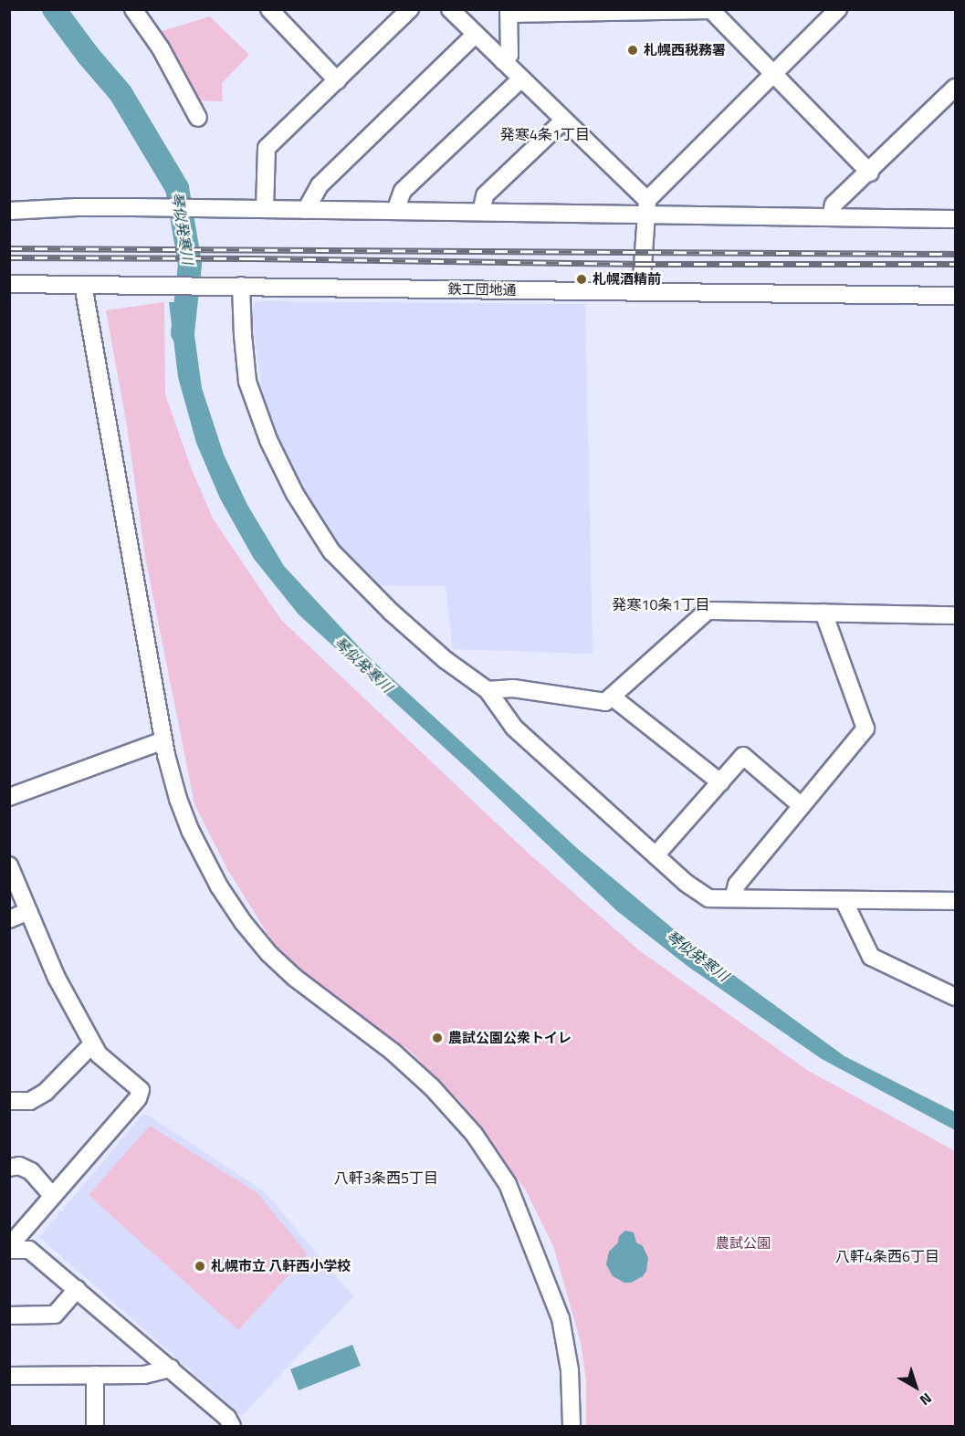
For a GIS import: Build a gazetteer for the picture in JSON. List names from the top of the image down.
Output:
{
  "streets": {
    "street": ["鉄工団地通"]
  },
  "districts": [
    "発寒4条1丁目",
    "発寒10条1丁目",
    "八軒3条西5丁目",
    "八軒4条西6丁目"
  ],
  "water": ["琴似発寒川"],
  "parks": ["農試公園"],
  "places": [
    "札幌西税務署",
    "札幌酒精前",
    "農試公園公衆トイレ",
    "札幌市立 八軒西小学校"
  ],
  "north": "bottom right"
}
